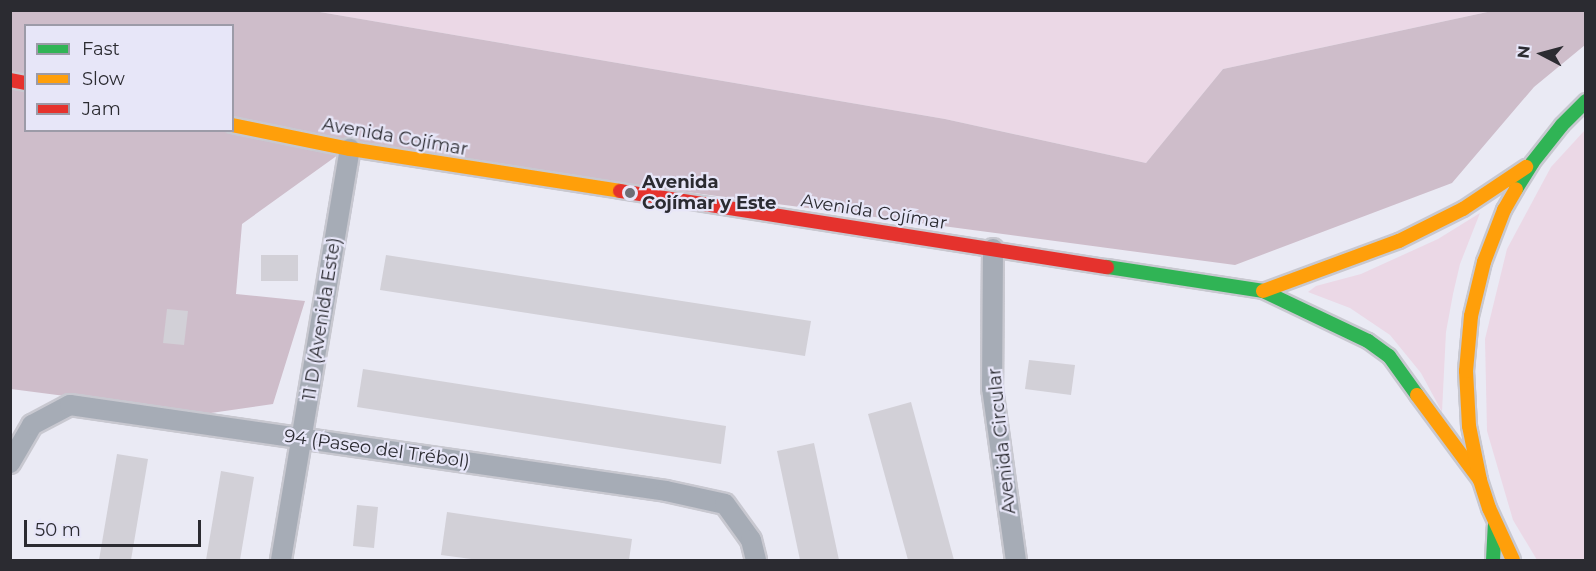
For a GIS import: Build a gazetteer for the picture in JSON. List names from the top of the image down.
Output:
{
  "streets": {
    "main road": ["Avenida Cojímar"],
    "street": ["11 D (Avenida Este)", "Avenida Circular", "94 (Paseo del Trébol)"]
  },
  "crossings": [
    ["Avenida Cojímar", "11 D (Avenida Este)"],
    ["Avenida Cojímar", "Avenida Circular"],
    ["11 D (Avenida Este)", "94 (Paseo del Trébol)"]
  ],
  "places": ["Avenida Cojímar y Este"],
  "legend": ["Fast", "Slow", "Jam"],
  "scale_bar": "50 m",
  "north": "left"
}
